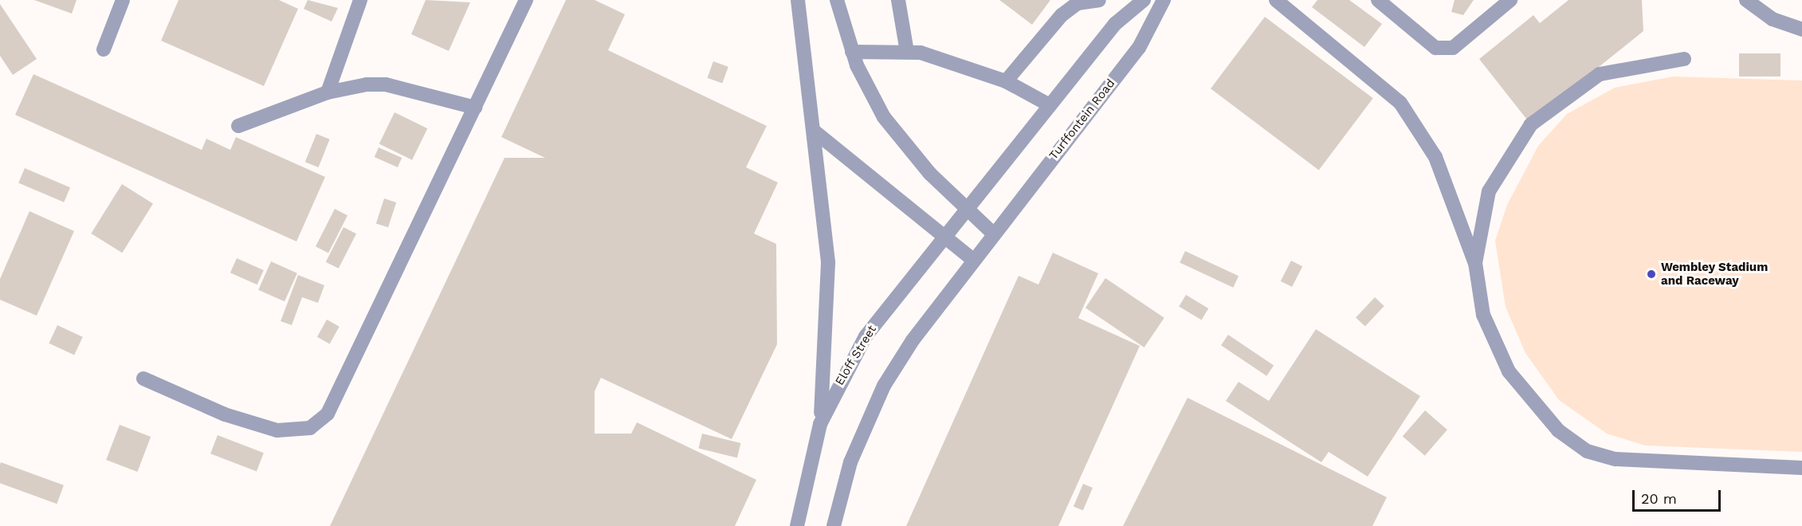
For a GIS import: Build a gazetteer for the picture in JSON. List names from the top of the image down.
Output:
{
  "streets": {
    "street": ["Turffontein Road", "Eloff Street"]
  },
  "places": ["Wembley Stadium and Raceway"],
  "scale_bar": "20 m"
}
